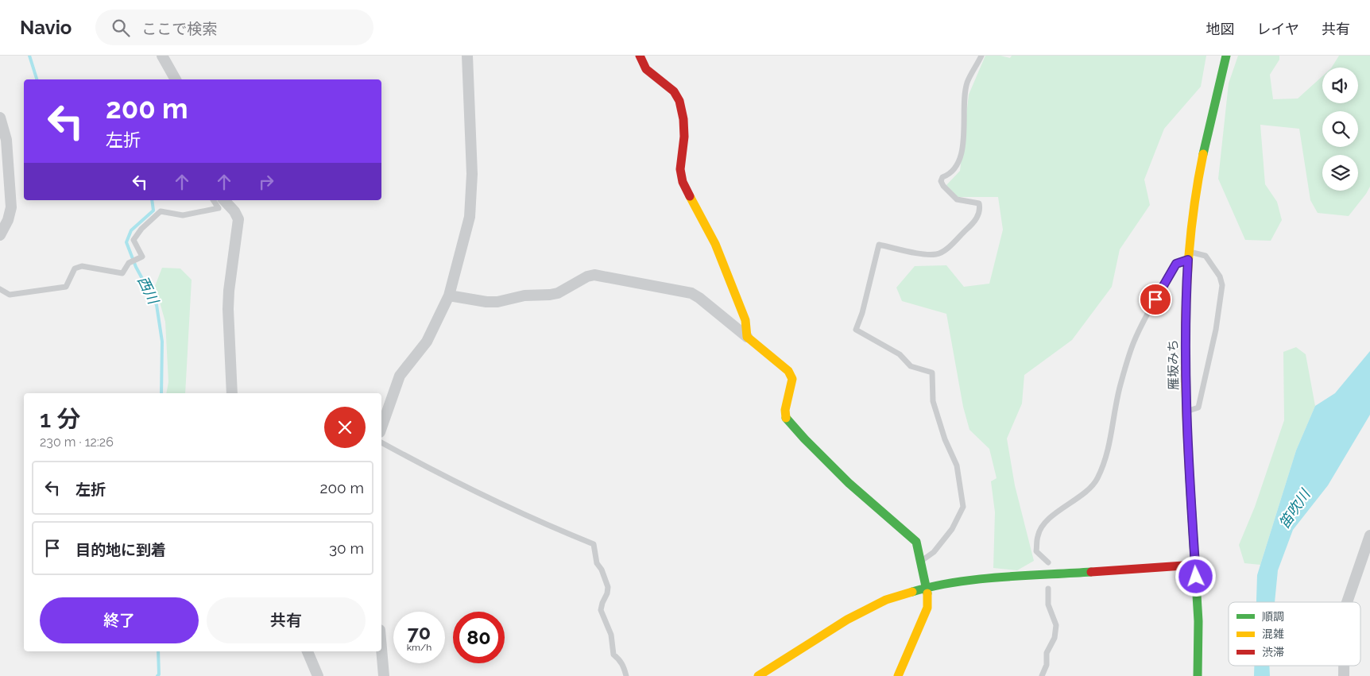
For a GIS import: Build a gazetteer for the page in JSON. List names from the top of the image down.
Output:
{
  "streets": {
    "main road": ["雁坂みち"]
  },
  "water": ["西川", "笛吹川"],
  "legend": ["順調", "混雑", "渋滞"],
  "page": {
    "header": "Navio",
    "search": "ここで検索",
    "nav": ["地図", "レイヤ", "共有"],
    "turn": ["200 m", "左折"],
    "heading": ["1 分", "230 m · 12:26"],
    "list": [
      {
        "name": "左折",
        "value": "200 m"
      },
      {
        "name": "目的地に到着",
        "value": "30 m"
      }
    ],
    "buttons": ["終了", "共有"],
    "speed": "70 km/h",
    "limit": "80"
  }
}
